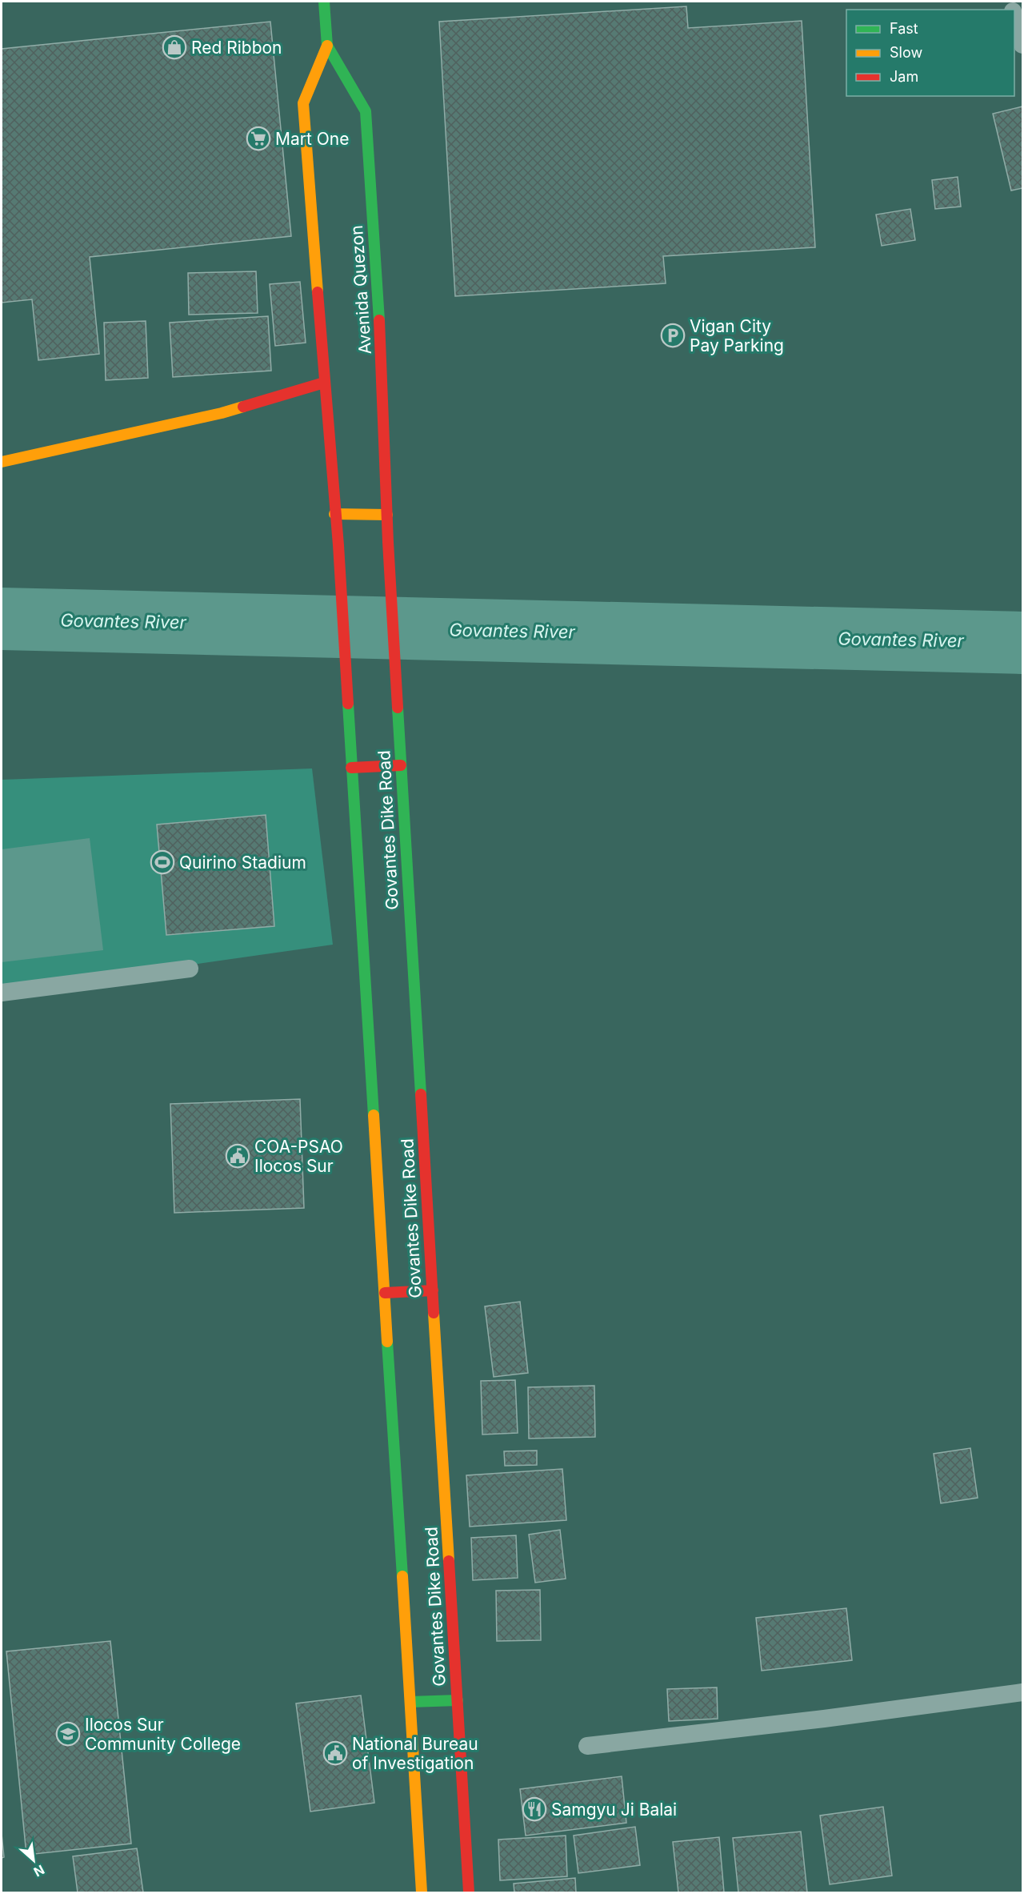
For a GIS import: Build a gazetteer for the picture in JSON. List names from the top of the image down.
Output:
{
  "streets": {
    "main road": ["Avenida Quezon", "Govantes Dike Road"]
  },
  "crossings": [
    ["Avenida Quezon", "Govantes Dike Road"]
  ],
  "water": ["Govantes River"],
  "places": {
    "shop": ["Red Ribbon"],
    "supermarket": ["Mart One"],
    "parking": ["Vigan City Pay Parking"],
    "sports": ["Quirino Stadium"],
    "public building": ["COA-PSAO Ilocos Sur", "National Bureau of Investigation"],
    "school or university": ["Ilocos Sur Community College"],
    "restaurant": ["Samgyu Ji Balai"]
  },
  "legend": ["Fast", "Slow", "Jam"],
  "north": "bottom right"
}
